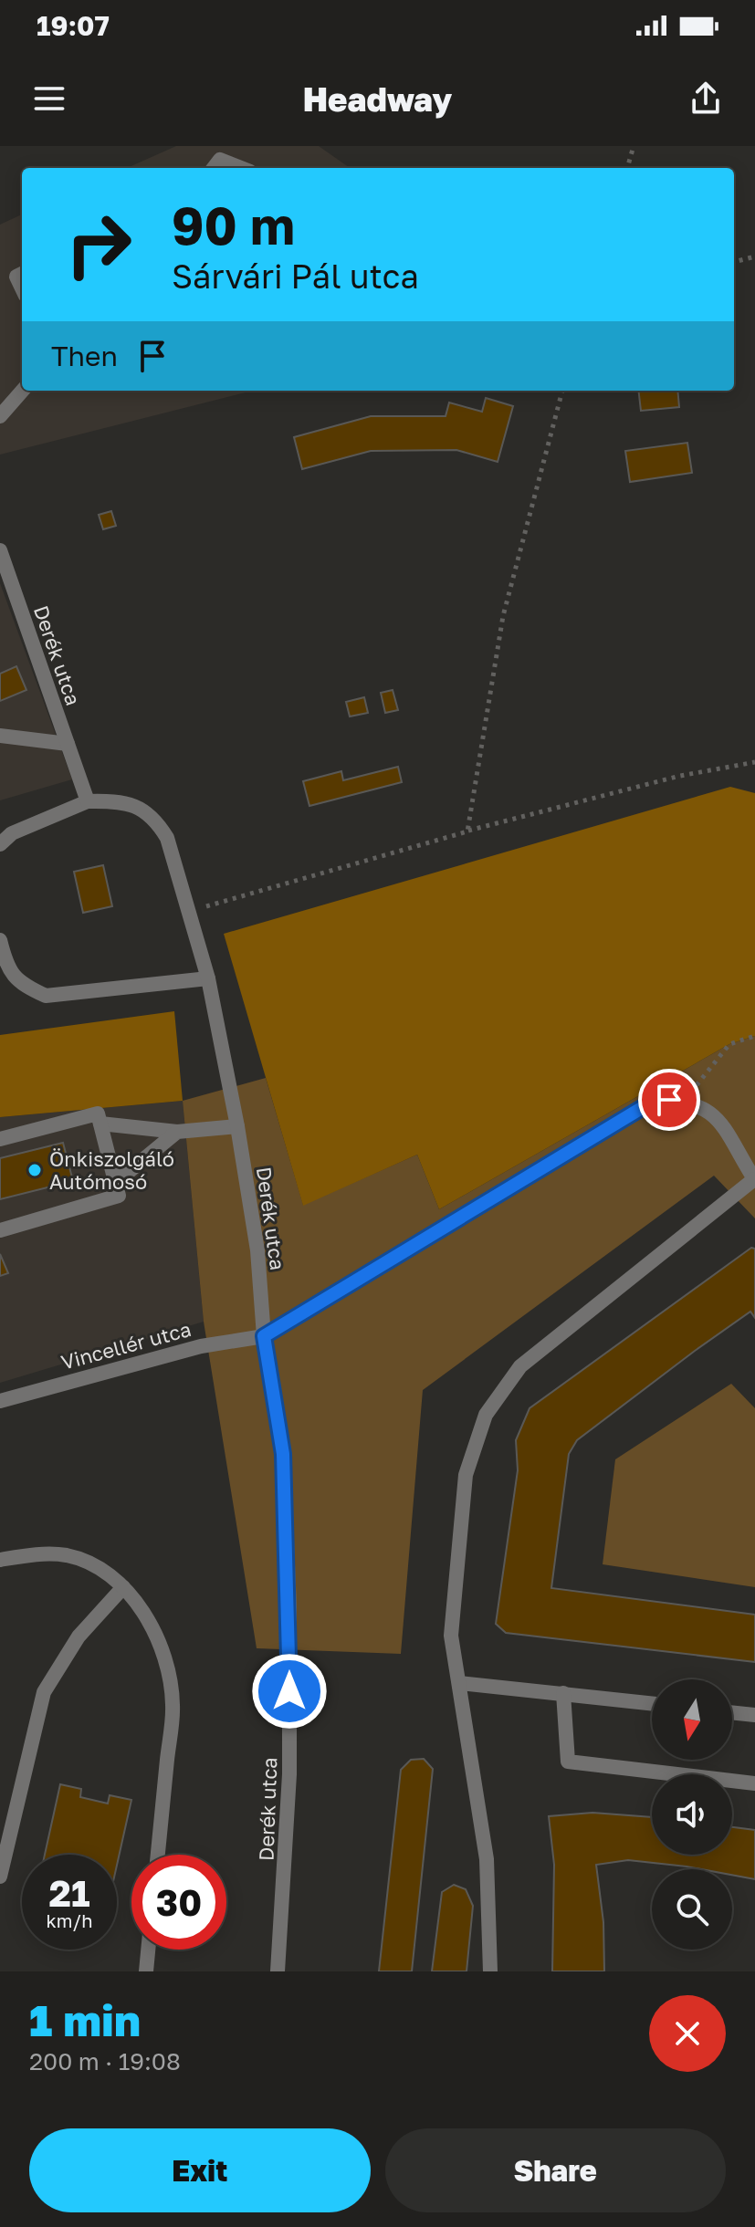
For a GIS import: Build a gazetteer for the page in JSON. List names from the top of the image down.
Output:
{
  "streets": {
    "street": ["Derék utca", "Vincellér utca"]
  },
  "crossings": [
    ["Derék utca", "Vincellér utca"]
  ],
  "places": ["Önkiszolgáló Autómosó"],
  "north": "bottom",
  "page": {
    "status": "19:07",
    "header": "Headway",
    "turn": ["90 m", "Sárvári Pál utca"],
    "then": "Then",
    "speed": "21 km/h",
    "limit": "30",
    "heading": ["1 min", "200 m · 19:08"],
    "buttons": ["Exit", "Share"]
  }
}
